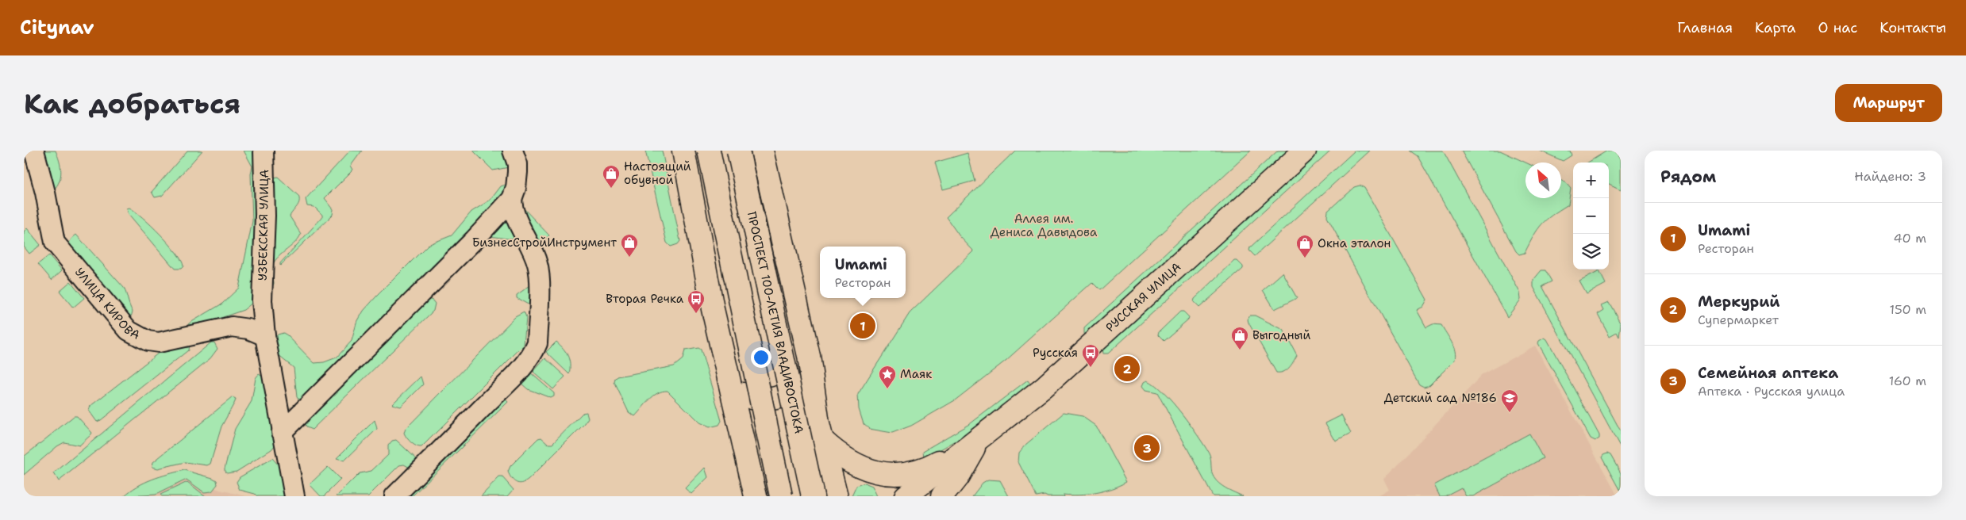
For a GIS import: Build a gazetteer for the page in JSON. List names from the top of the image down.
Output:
{
  "streets": {
    "main road": ["РУССКАЯ УЛИЦА", "ПРОСПЕКТ 100-ЛЕТИЯ ВЛАДИВОСТОКА"],
    "street": ["УЗБЕКСКАЯ УЛИЦА", "УЛИЦА КИРОВА"]
  },
  "crossings": [
    ["УЗБЕКСКАЯ УЛИЦА", "УЛИЦА КИРОВА"]
  ],
  "parks": ["Аллея им. Дениса Давыдова"],
  "places": {
    "shop": [
      "Настоящий обувной",
      "БизнесСтройИнструмент",
      "Окна эталон",
      "Выгодный"
    ],
    "bus stop": ["Вторая Речка", "Русская"],
    "place": ["Маяк"],
    "school or university": ["Детский сад №186"]
  },
  "north": "top left",
  "page": {
    "header": "Citynav",
    "nav": [
      "Главная",
      "Карта",
      "О нас",
      "Контакты"
    ],
    "buttons": "Маршрут",
    "title": "Как добраться",
    "heading": ["Рядом", "Найдено: 3"],
    "map_buttons": ["+", "−"],
    "list": [
      {
        "mark": "1",
        "name": "Umami",
        "note": "Ресторан",
        "value": "40 m"
      },
      {
        "mark": "2",
        "name": "Меркурий",
        "note": "Супермаркет",
        "value": "150 m"
      },
      {
        "mark": "3",
        "name": "Семейная аптека",
        "note": "Аптека · Русская улица",
        "value": "160 m"
      }
    ],
    "popup": ["Umami", "Ресторан"],
    "pins": ["1", "2", "3"]
  }
}
